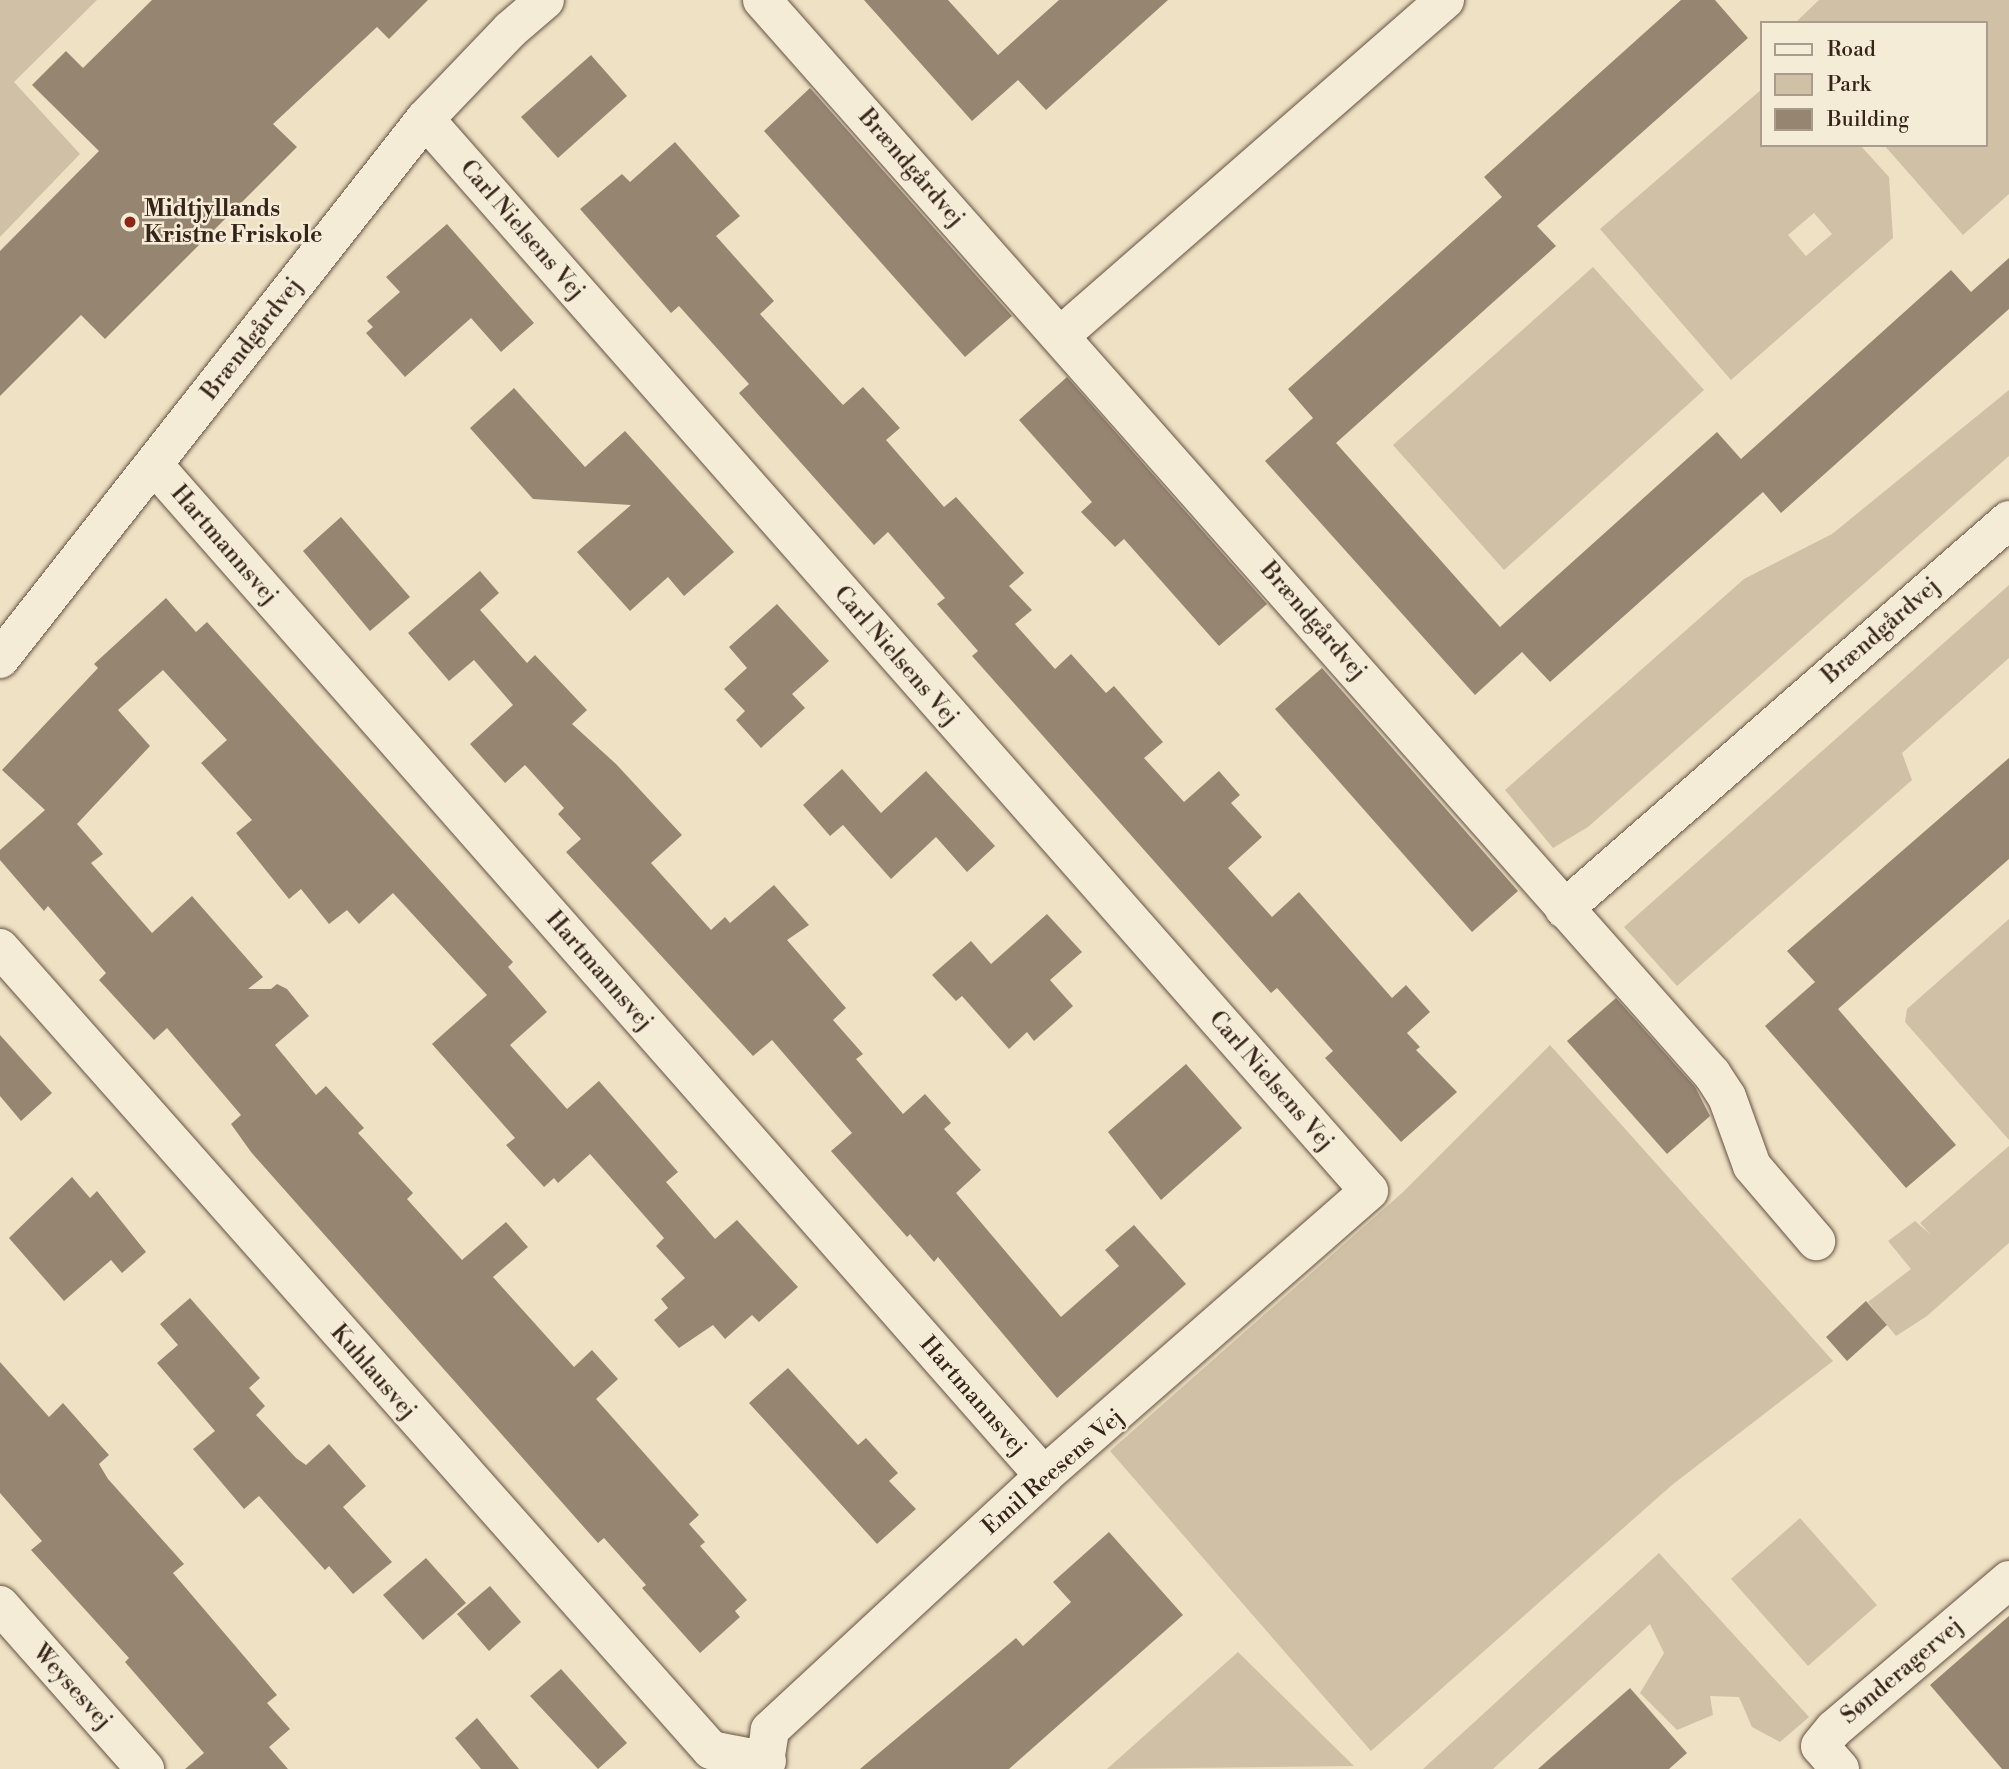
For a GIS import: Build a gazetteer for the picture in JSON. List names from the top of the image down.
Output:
{
  "streets": {
    "street": [
      "Brændgårdvej",
      "Carl Nielsens Vej",
      "Hartmannsvej",
      "Kuhlausvej",
      "Emil Reesens Vej",
      "Sønderagervej",
      "Weysesvej"
    ]
  },
  "crossings": [
    ["Brændgårdvej", "Carl Nielsens Vej"],
    ["Brændgårdvej", "Hartmannsvej"],
    ["Carl Nielsens Vej", "Emil Reesens Vej"],
    ["Hartmannsvej", "Emil Reesens Vej"],
    ["Kuhlausvej", "Emil Reesens Vej"]
  ],
  "places": ["Midtjyllands Kristne Friskole"],
  "legend": ["Road", "Park", "Building"]
}
